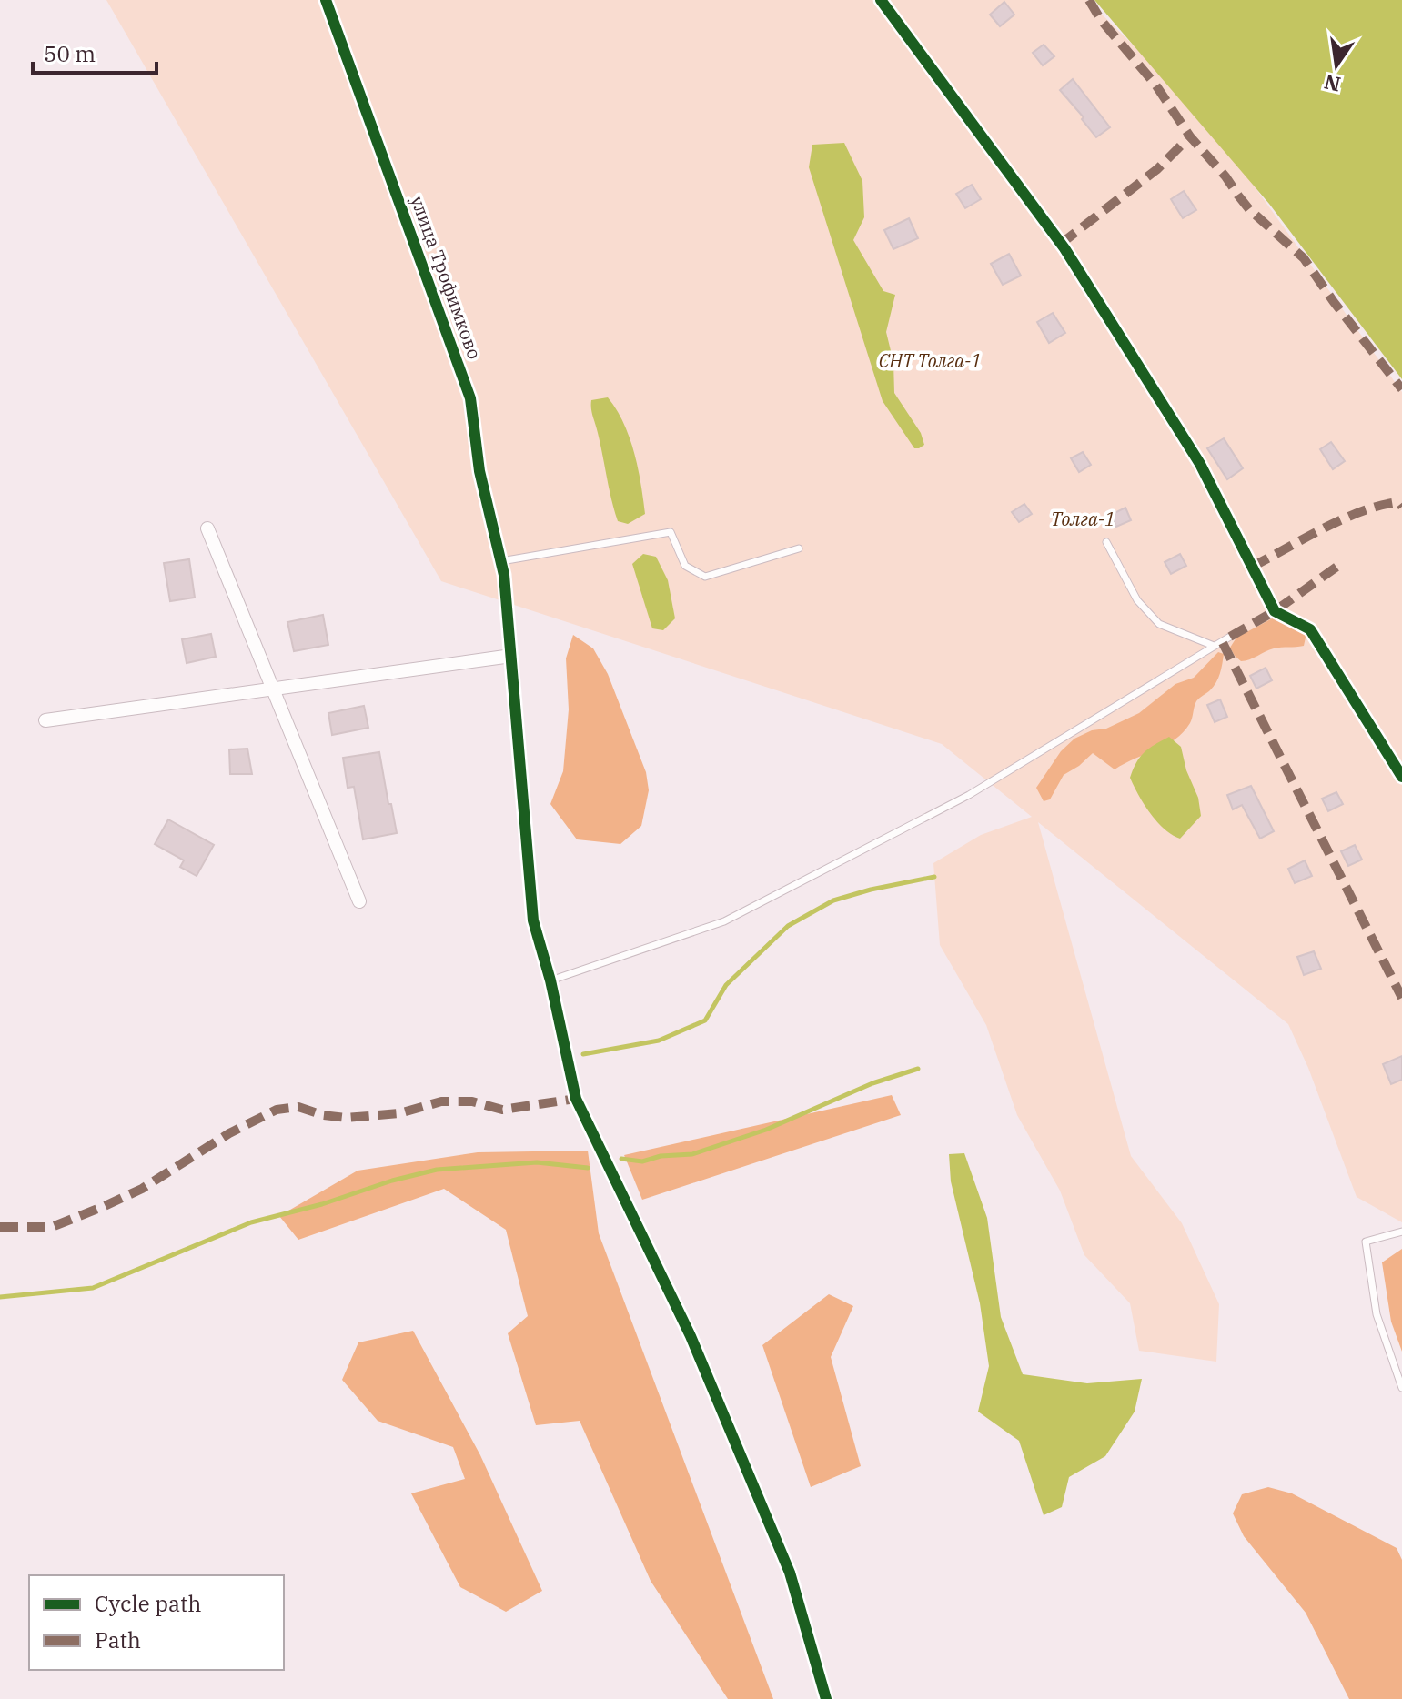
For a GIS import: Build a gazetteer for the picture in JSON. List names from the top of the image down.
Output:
{
  "streets": {
    "street": ["улица Трофимково"]
  },
  "parks": ["СНТ Толга-1", "Толга-1"],
  "legend": ["Cycle path", "Path"],
  "scale_bar": "50 m",
  "north": "bottom"
}
